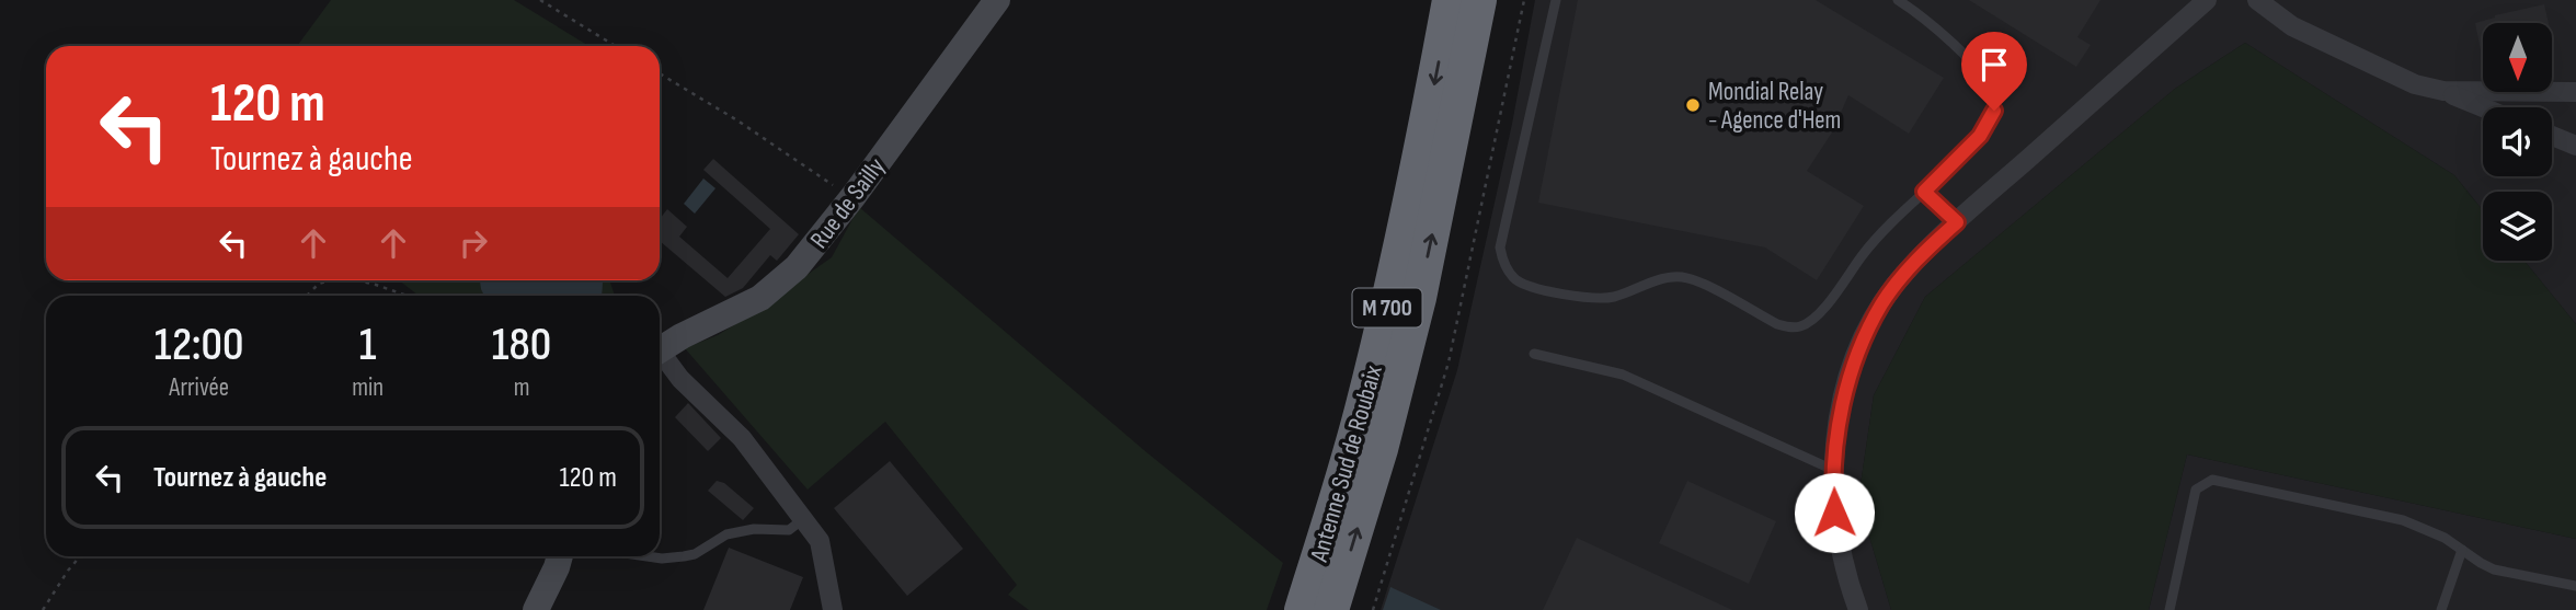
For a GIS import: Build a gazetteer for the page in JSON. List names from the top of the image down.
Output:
{
  "streets": {
    "highway": ["M 700", "Antenne Sud de Roubaix"],
    "street": ["Rue de Sailly"]
  },
  "places": ["Mondial Relay - Agence d'Hem"],
  "north": "bottom",
  "page": {
    "turn": ["120 m", "Tournez à gauche"],
    "eta": [
      "12:00",
      "Arrivée",
      "1",
      "min",
      "180",
      "m"
    ],
    "list": [
      {
        "name": "Tournez à gauche",
        "value": "120 m"
      }
    ]
  }
}
